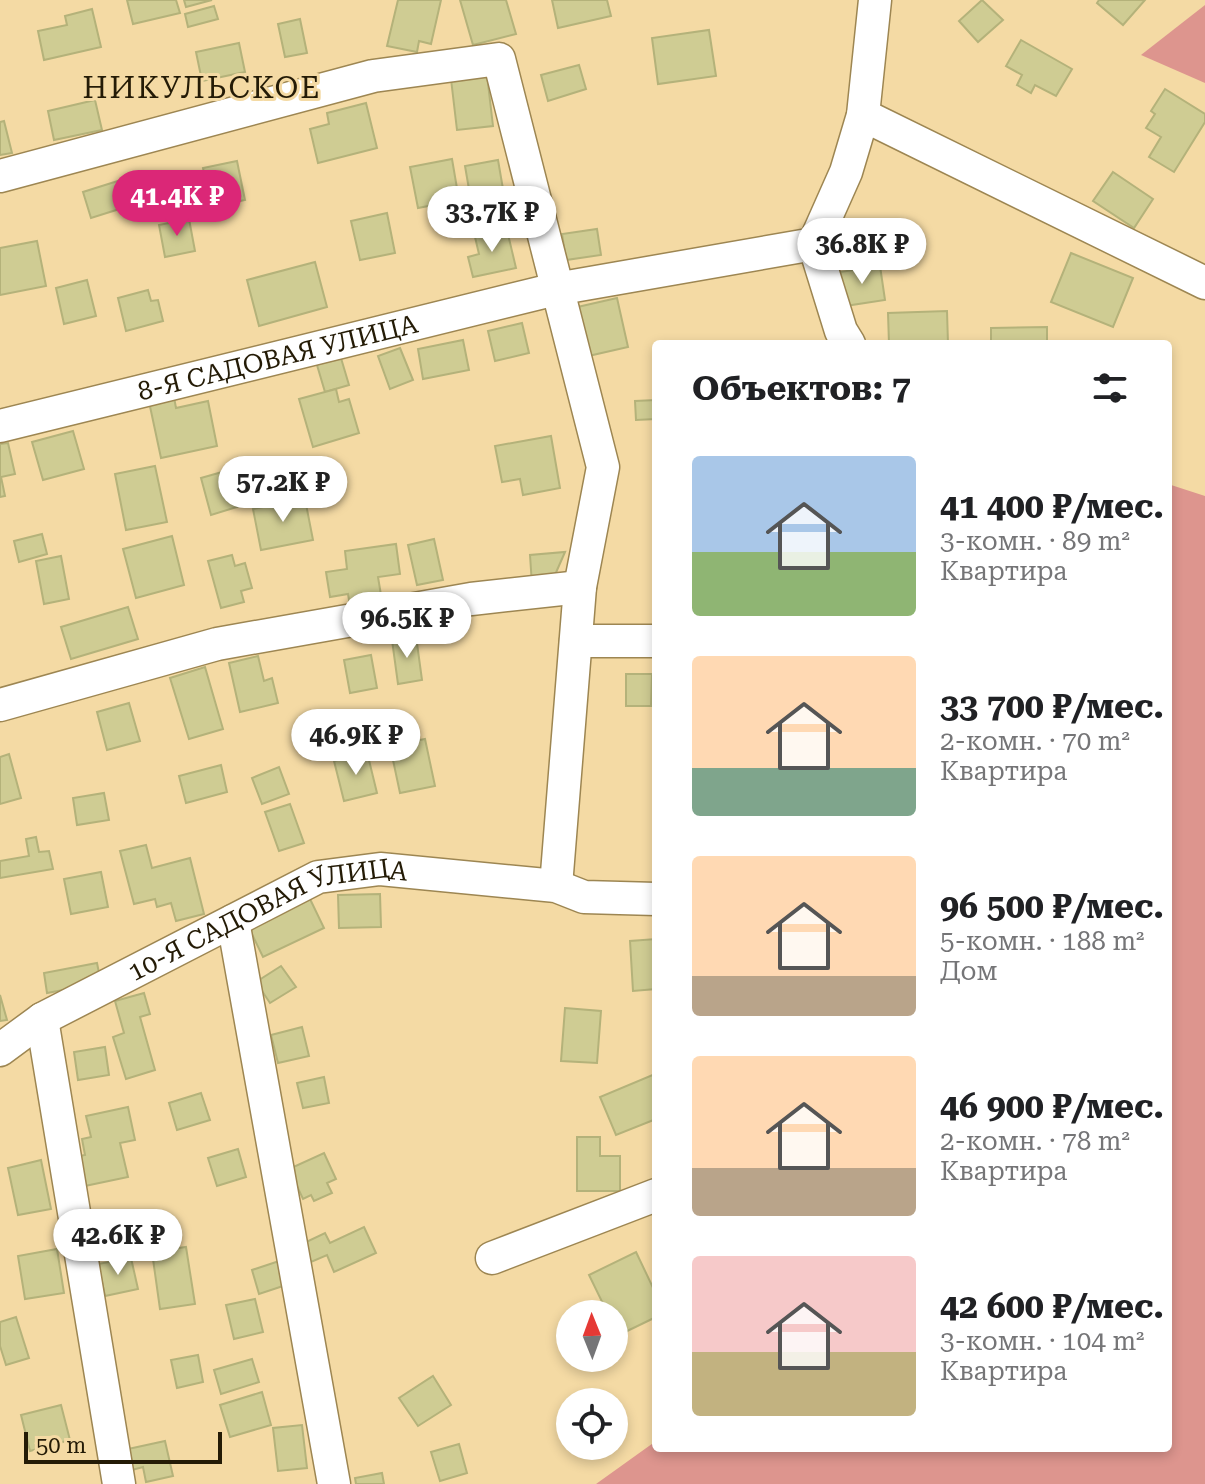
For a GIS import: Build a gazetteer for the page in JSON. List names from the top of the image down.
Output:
{
  "streets": {
    "street": ["8-Я САДОВАЯ УЛИЦА", "10-Я САДОВАЯ УЛИЦА"]
  },
  "districts": ["НИКУЛЬСКОЕ"],
  "scale_bar": "50 m",
  "north": "top",
  "page": {
    "price": [
      "41.4K ₽",
      "33.7K ₽",
      "36.8K ₽",
      "57.2K ₽",
      "96.5K ₽",
      "46.9K ₽",
      "42.6K ₽"
    ],
    "heading": "Объектов: 7",
    "list": [
      {
        "name": "41 400 ₽/мес.",
        "note": "3-комн. · 89 m² · Квартира"
      },
      {
        "name": "33 700 ₽/мес.",
        "note": "2-комн. · 70 m² · Квартира"
      },
      {
        "name": "96 500 ₽/мес.",
        "note": "5-комн. · 188 m² · Дом"
      },
      {
        "name": "46 900 ₽/мес.",
        "note": "2-комн. · 78 m² · Квартира"
      },
      {
        "name": "42 600 ₽/мес.",
        "note": "3-комн. · 104 m² · Квартира"
      }
    ],
    "scale": "50 m"
  }
}
